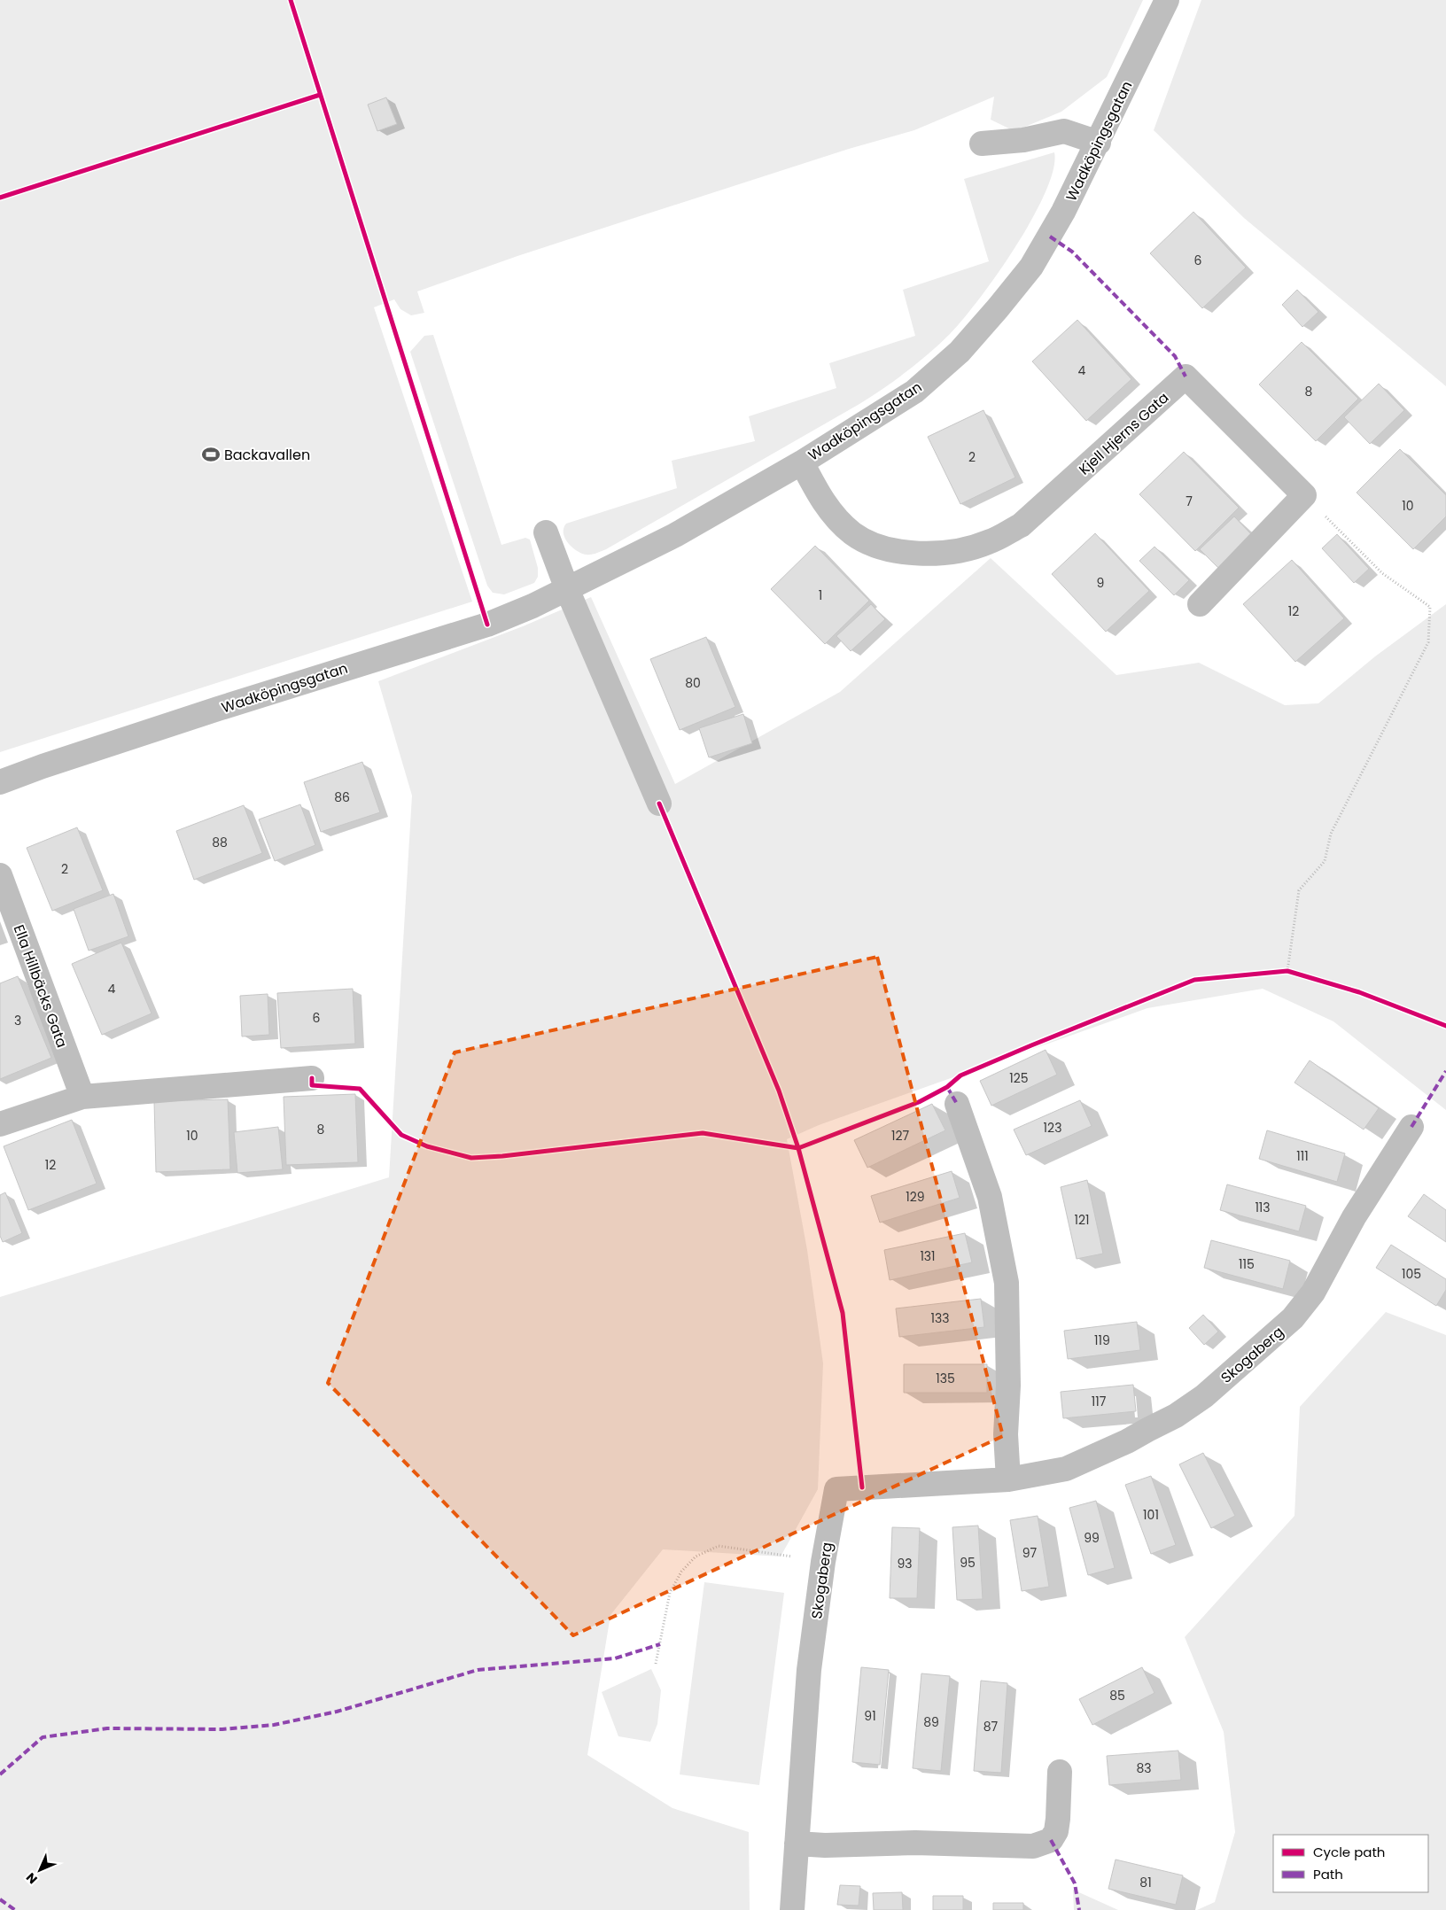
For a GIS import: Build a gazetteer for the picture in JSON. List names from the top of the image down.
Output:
{
  "streets": {
    "street": [
      "Wadköpingsgatan",
      "Kjell Hjerns Gata",
      "Ella Hillbäcks Gata",
      "Skogaberg"
    ]
  },
  "crossings": [
    ["Wadköpingsgatan", "Kjell Hjerns Gata"]
  ],
  "places": {
    "sports": ["Backavallen"]
  },
  "house_numbers": [
    "6",
    "4",
    "8",
    "2",
    "7",
    "10",
    "9",
    "1",
    "12",
    "80",
    "86",
    "88",
    "2",
    "4",
    "6",
    "3",
    "125",
    "123",
    "8",
    "10",
    "127",
    "111",
    "12",
    "129",
    "113",
    "121",
    "131",
    "115",
    "105",
    "133",
    "119",
    "135",
    "117",
    "101",
    "99",
    "97",
    "95",
    "93",
    "85",
    "91",
    "89",
    "87",
    "83",
    "81"
  ],
  "legend": ["Cycle path", "Path"],
  "north": "bottom left"
}
